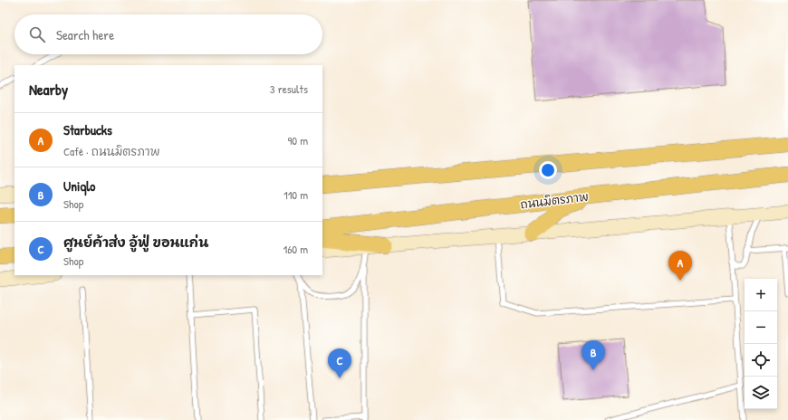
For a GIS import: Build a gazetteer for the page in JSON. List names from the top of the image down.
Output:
{
  "streets": {
    "main road": ["ถนนมิตรภาพ"]
  },
  "page": {
    "search": "Search here",
    "heading": ["Nearby", "3 results"],
    "list": [
      {
        "mark": "A",
        "name": "Starbucks",
        "note": "Café · ถนนมิตรภาพ",
        "value": "90 m"
      },
      {
        "mark": "B",
        "name": "Uniqlo",
        "note": "Shop",
        "value": "110 m"
      },
      {
        "mark": "C",
        "name": "ศูนย์ค้าส่ง อู้ฟู่ ขอนแก่น",
        "note": "Shop",
        "value": "160 m"
      }
    ],
    "pins": ["A", "B", "C"],
    "map_buttons": ["+", "−"]
  }
}
